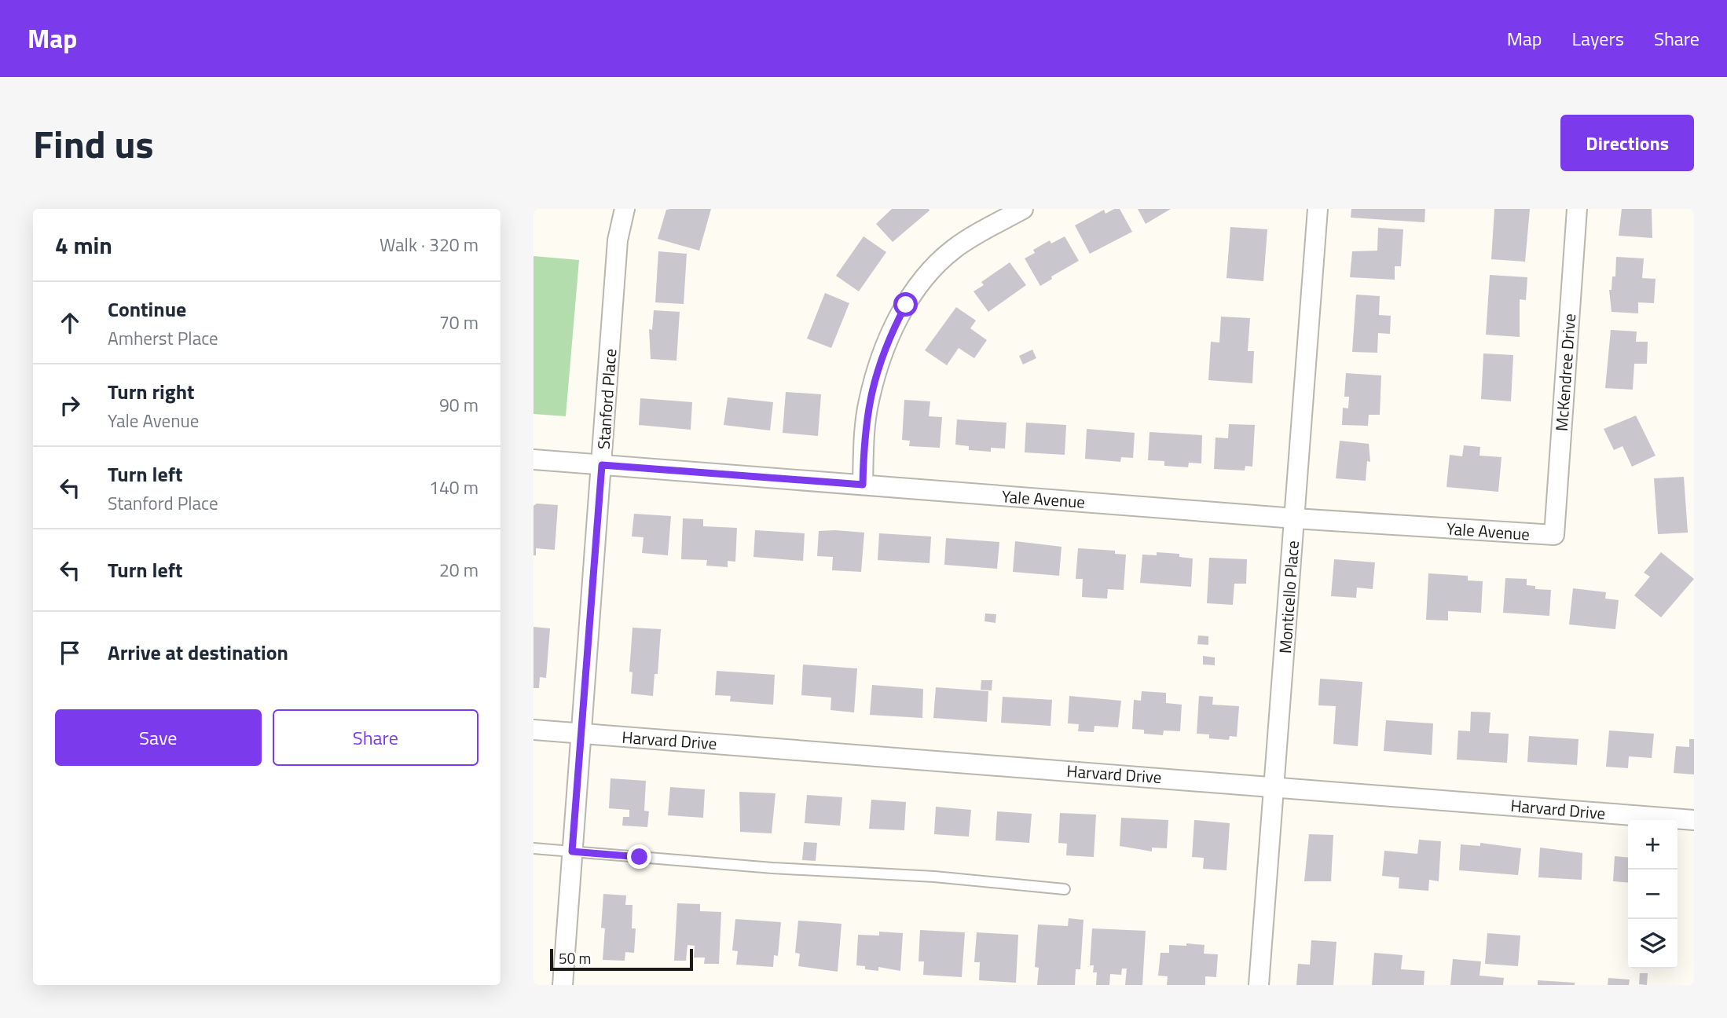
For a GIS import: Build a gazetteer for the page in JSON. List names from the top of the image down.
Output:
{
  "streets": {
    "street": [
      "McKendree Drive",
      "Stanford Place",
      "Yale Avenue",
      "Monticello Place",
      "Harvard Drive"
    ]
  },
  "crossings": [
    ["McKendree Drive", "Yale Avenue"],
    ["Stanford Place", "Yale Avenue"],
    ["Stanford Place", "Harvard Drive"],
    ["Yale Avenue", "Monticello Place"],
    ["Monticello Place", "Harvard Drive"]
  ],
  "scale_bar": "50 m",
  "page": {
    "header": "Map",
    "nav": ["Map", "Layers", "Share"],
    "title": "Find us",
    "buttons": [
      "Directions",
      ["Save", "Share"]
    ],
    "heading": ["4 min", "Walk · 320 m"],
    "list": [
      ["Continue", "Amherst Place", "70 m"],
      ["Turn right", "Yale Avenue", "90 m"],
      ["Turn left", "Stanford Place", "140 m"],
      ["Turn left", "20 m"],
      "Arrive at destination"
    ],
    "map_buttons": ["+", "−"],
    "scale": "50 m"
  }
}
